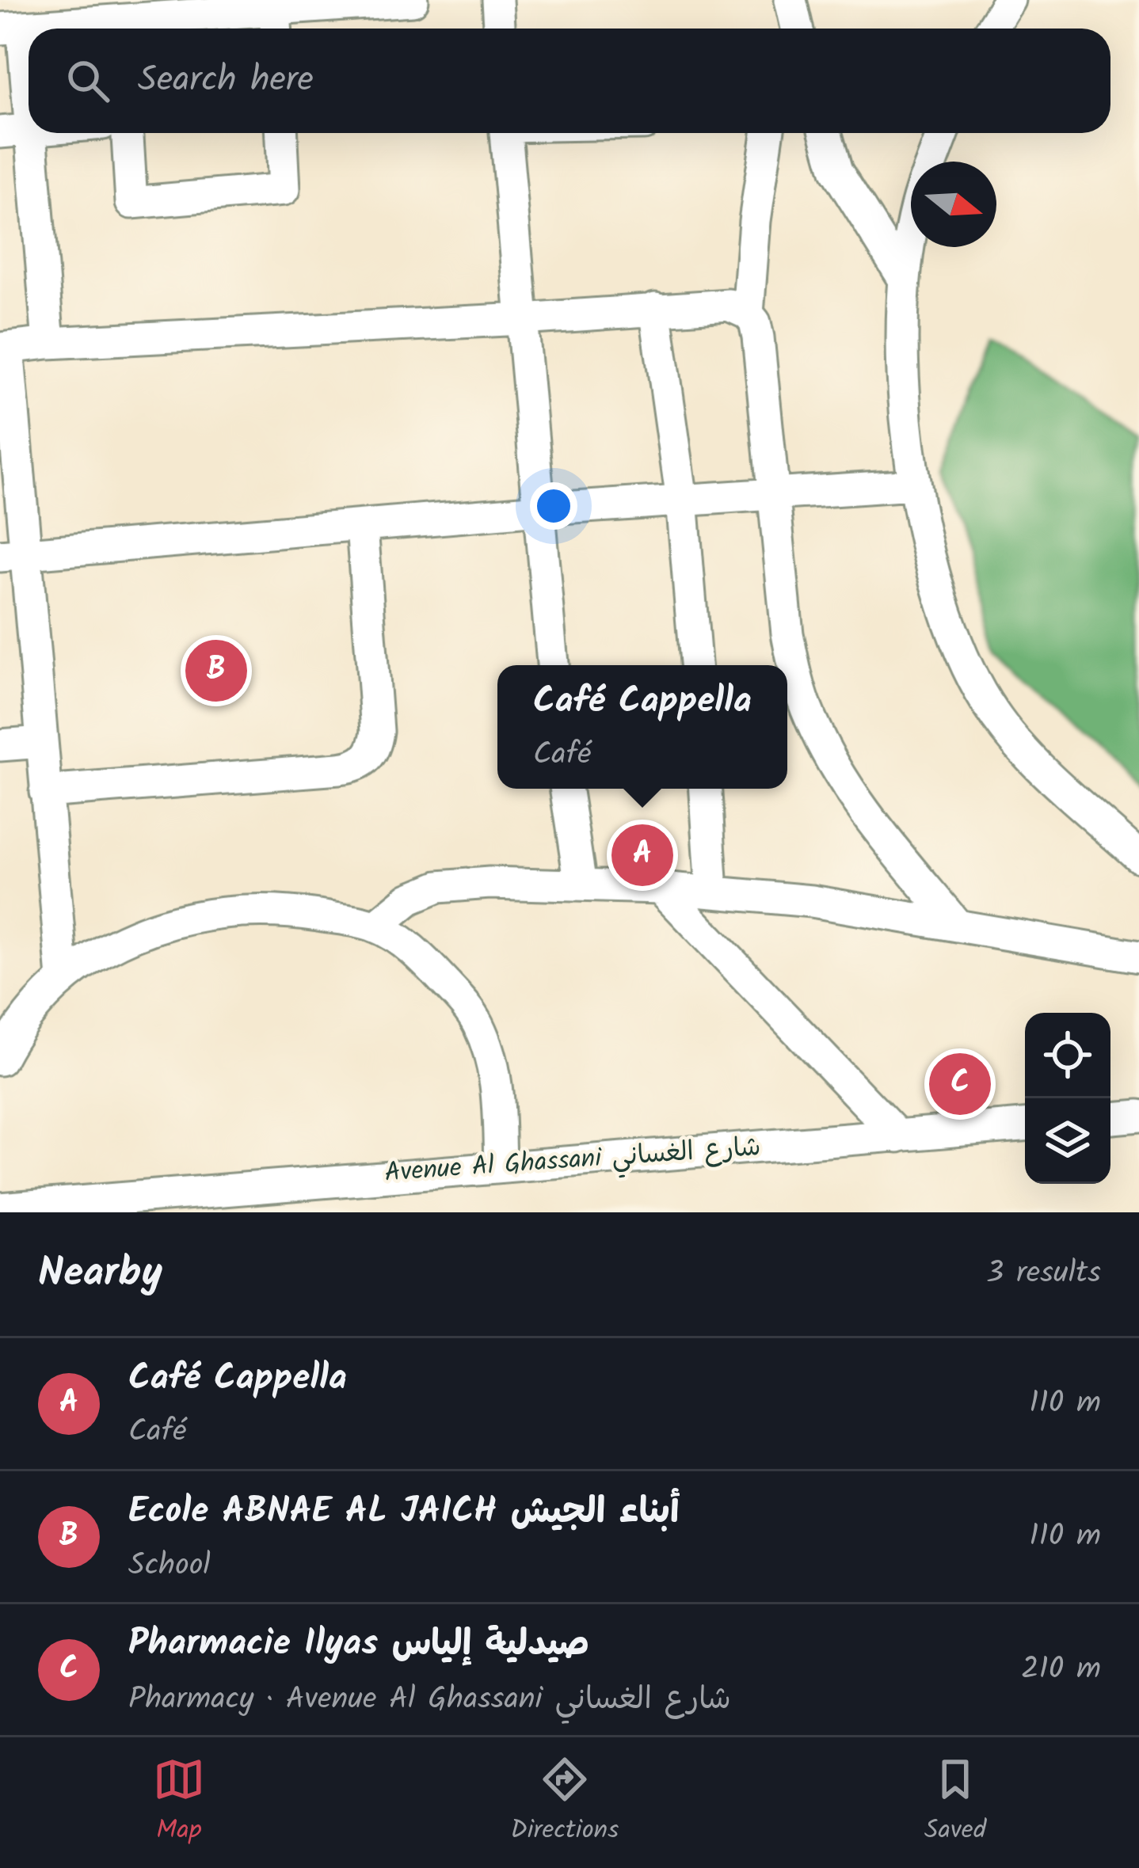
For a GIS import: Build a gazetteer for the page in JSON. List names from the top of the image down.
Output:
{
  "streets": {
    "street": ["Avenue Al Ghassani شارع الغساني"]
  },
  "north": "right",
  "page": {
    "search": "Search here",
    "pins": ["B", "A", "C"],
    "popup": ["Café Cappella", "Café"],
    "heading": ["Nearby", "3 results"],
    "list": [
      {
        "mark": "A",
        "name": "Café Cappella",
        "note": "Café",
        "value": "110 m"
      },
      {
        "mark": "B",
        "name": "Ecole ABNAE AL JAICH أبناء الجيش",
        "note": "School",
        "value": "110 m"
      },
      {
        "mark": "C",
        "name": "Pharmacie Ilyas صيدلية إلياس",
        "note": "Pharmacy · Avenue Al Ghassani شارع الغساني",
        "value": "210 m"
      }
    ],
    "nav": ["Map", "Directions", "Saved"]
  }
}
